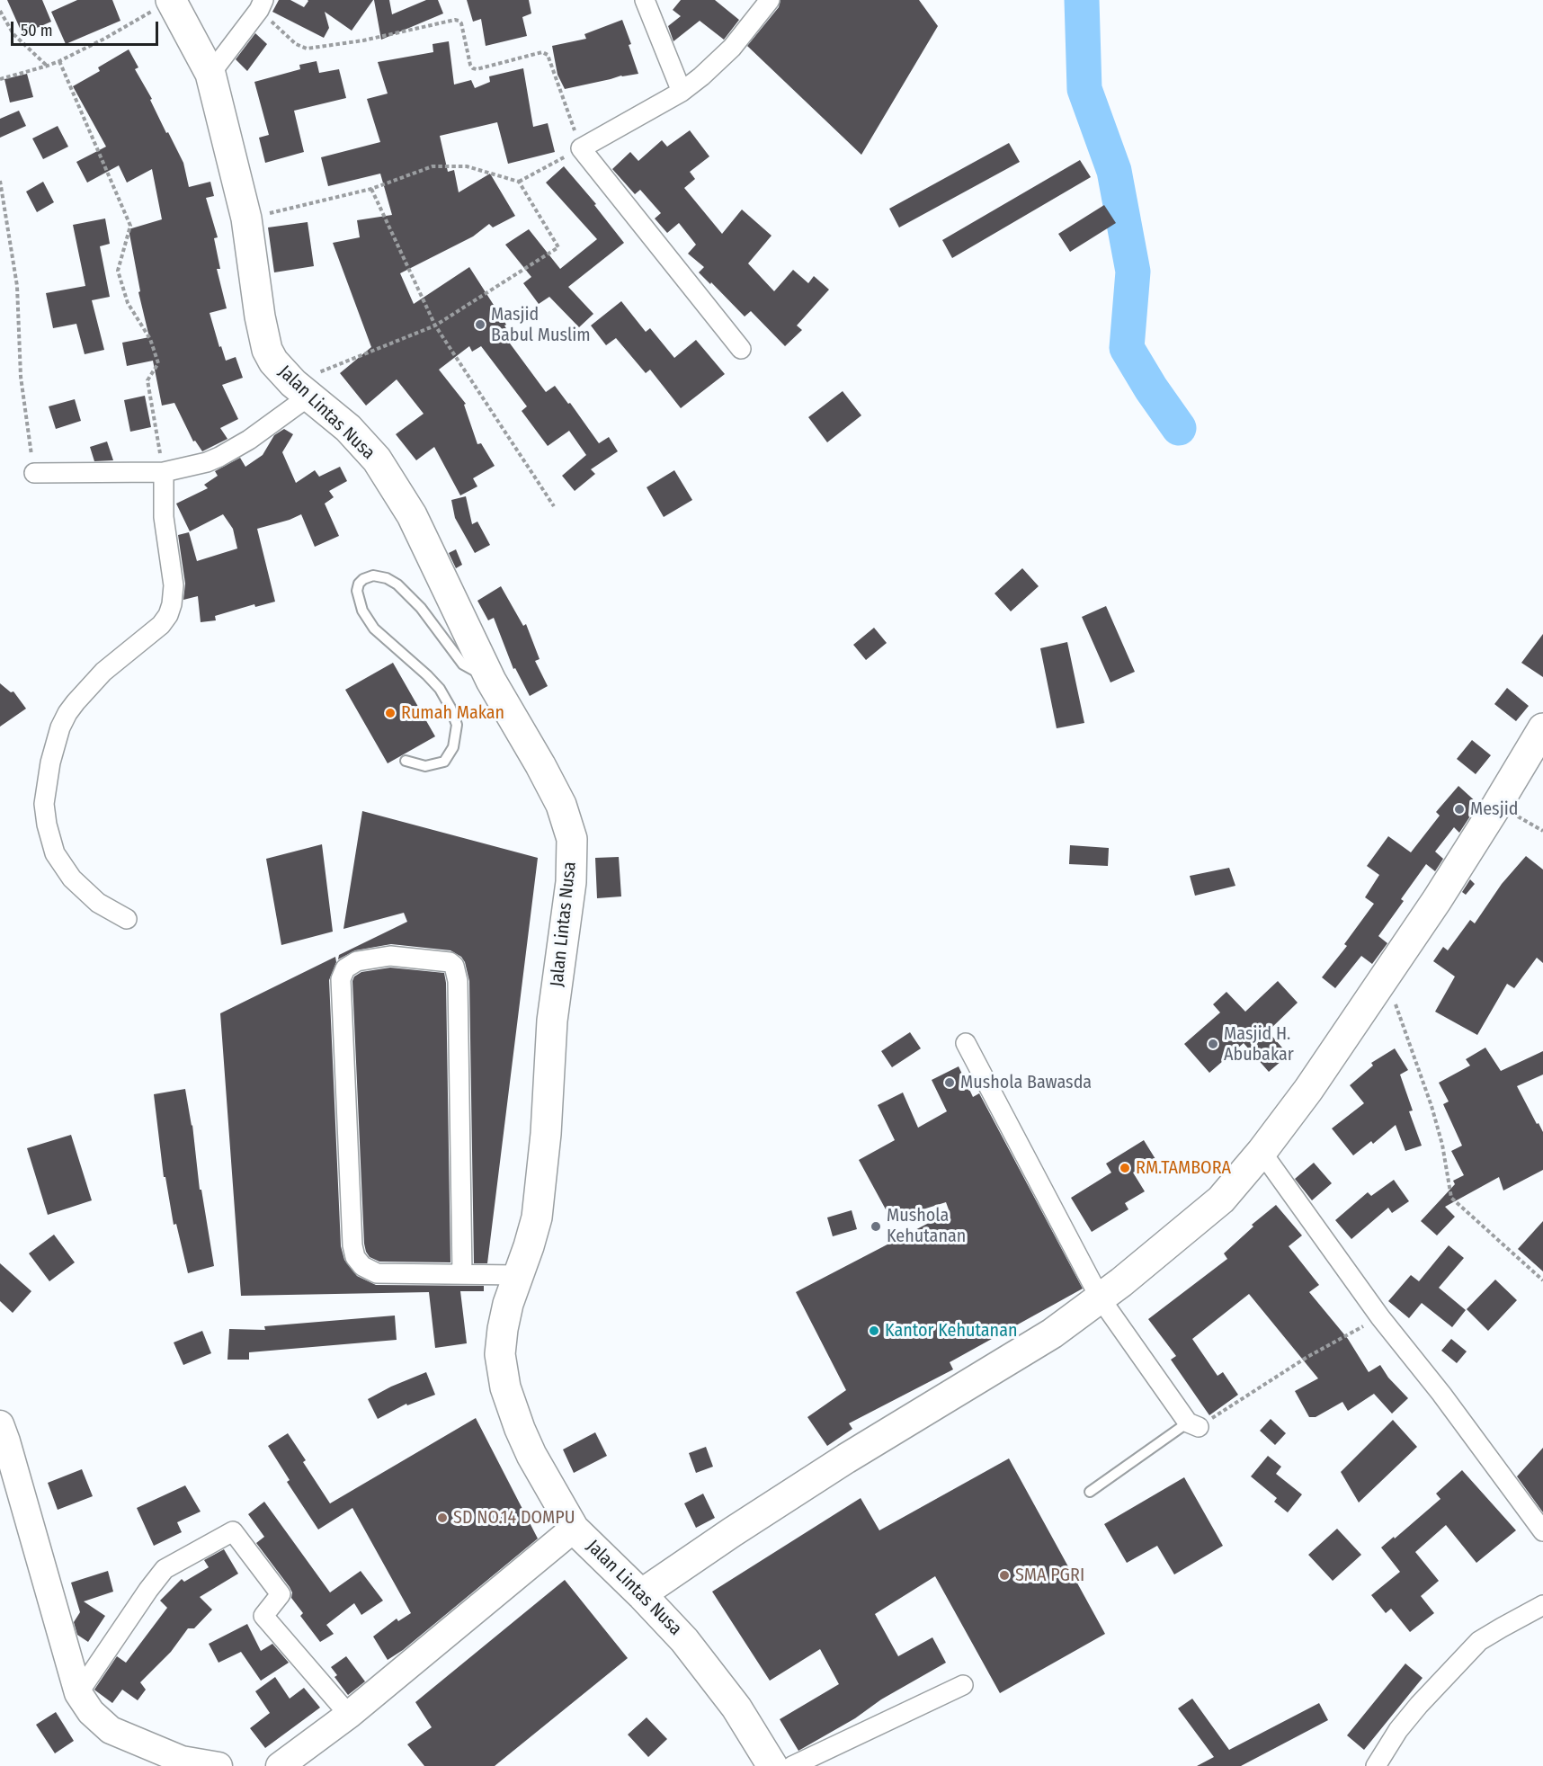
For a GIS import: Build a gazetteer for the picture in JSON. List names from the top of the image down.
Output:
{
  "streets": {
    "highway": ["Jalan Lintas Nusa"]
  },
  "places": [
    "Masjid Babul Muslim",
    "Rumah Makan",
    "Mesjid",
    "Masjid H. Abubakar",
    "Mushola Bawasda",
    "RM.TAMBORA",
    "Mushola Kehutanan",
    "Kantor Kehutanan",
    "SD NO.14 DOMPU",
    "SMA PGRI"
  ],
  "scale_bar": "50 m"
}
